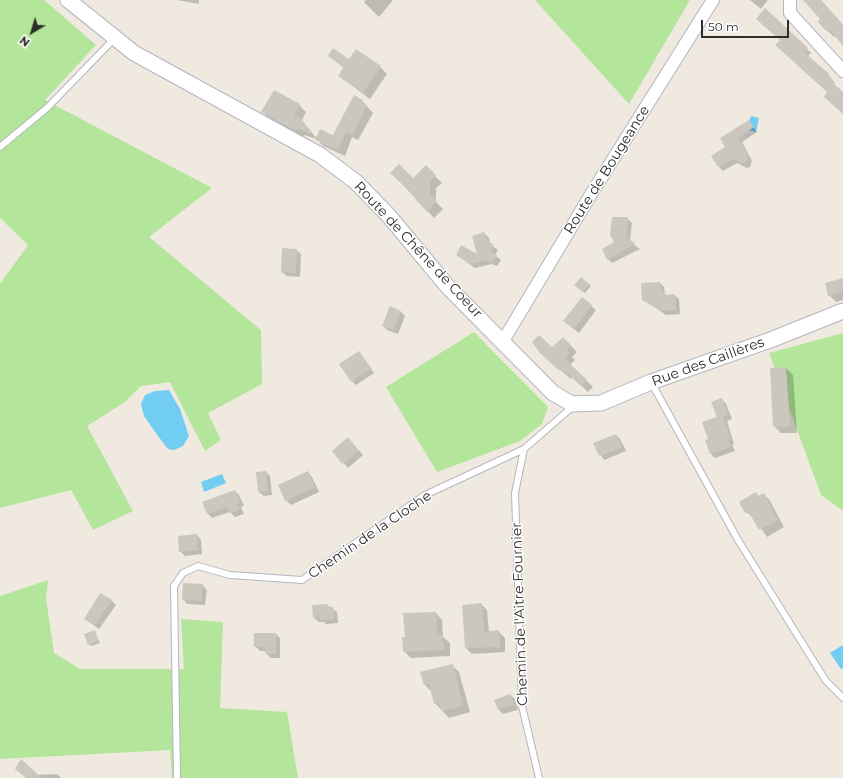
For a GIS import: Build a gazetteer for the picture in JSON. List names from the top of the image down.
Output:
{
  "streets": {
    "street": ["Route de Bougeance", "Route de Chêne de Coeur", "Rue des Caillères"],
    "lane": ["Chemin de la Cloche", "Chemin de l'Aitre Fournier"]
  },
  "crossings": [
    ["Route de Bougeance", "Route de Chêne de Coeur"],
    ["Route de Chêne de Coeur", "Rue des Caillères"],
    ["Route de Chêne de Coeur", "Chemin de la Cloche"],
    ["Rue des Caillères", "Chemin de la Cloche"],
    ["Chemin de la Cloche", "Chemin de l'Aitre Fournier"]
  ],
  "scale_bar": "50 m",
  "north": "bottom left"
}
